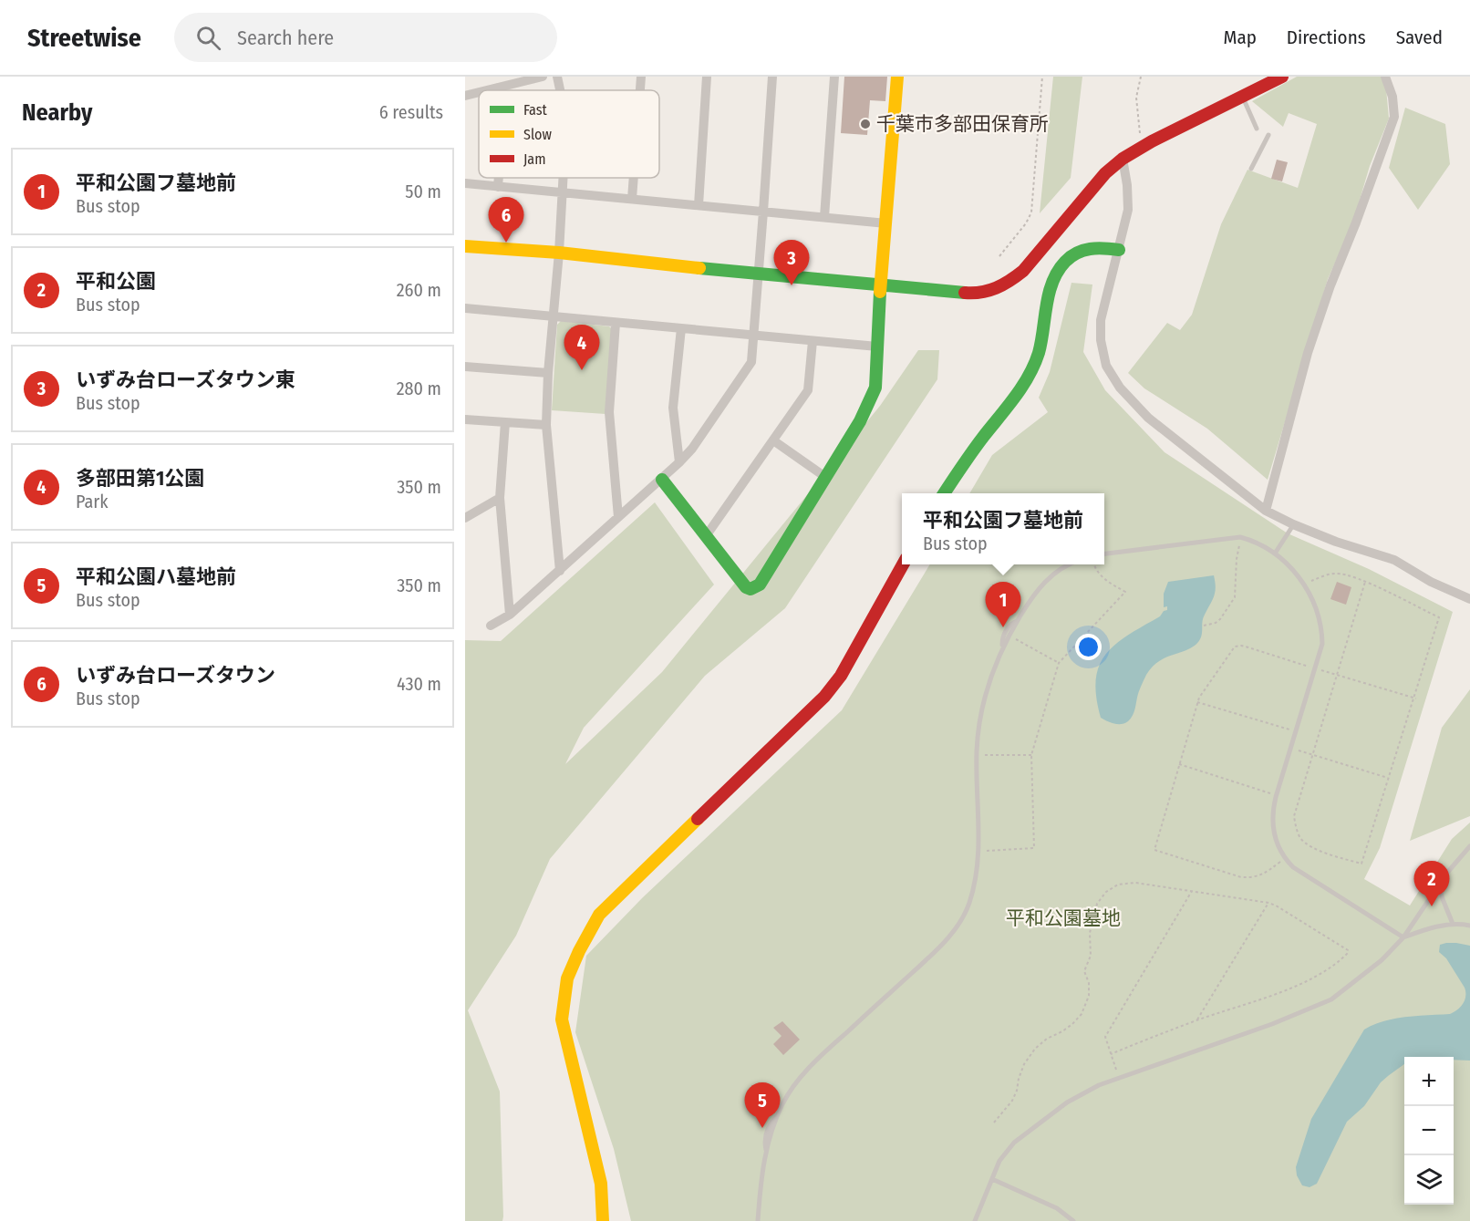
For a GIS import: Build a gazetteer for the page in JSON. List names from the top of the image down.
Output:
{
  "parks": ["平和公園墓地"],
  "places": ["千葉市多部田保育所"],
  "legend": ["Fast", "Slow", "Jam"],
  "page": {
    "header": "Streetwise",
    "search": "Search here",
    "nav": ["Map", "Directions", "Saved"],
    "heading": ["Nearby", "6 results"],
    "list": [
      {
        "mark": "1",
        "name": "平和公園フ墓地前",
        "note": "Bus stop",
        "value": "50 m"
      },
      {
        "mark": "2",
        "name": "平和公園",
        "note": "Bus stop",
        "value": "260 m"
      },
      {
        "mark": "3",
        "name": "いずみ台ローズタウン東",
        "note": "Bus stop",
        "value": "280 m"
      },
      {
        "mark": "4",
        "name": "多部田第1公園",
        "note": "Park",
        "value": "350 m"
      },
      {
        "mark": "5",
        "name": "平和公園ハ墓地前",
        "note": "Bus stop",
        "value": "350 m"
      },
      {
        "mark": "6",
        "name": "いずみ台ローズタウン",
        "note": "Bus stop",
        "value": "430 m"
      }
    ],
    "pins": [
      "6",
      "3",
      "4",
      "1",
      "2",
      "5"
    ],
    "popup": ["平和公園フ墓地前", "Bus stop"],
    "map_buttons": ["+", "−"]
  }
}
